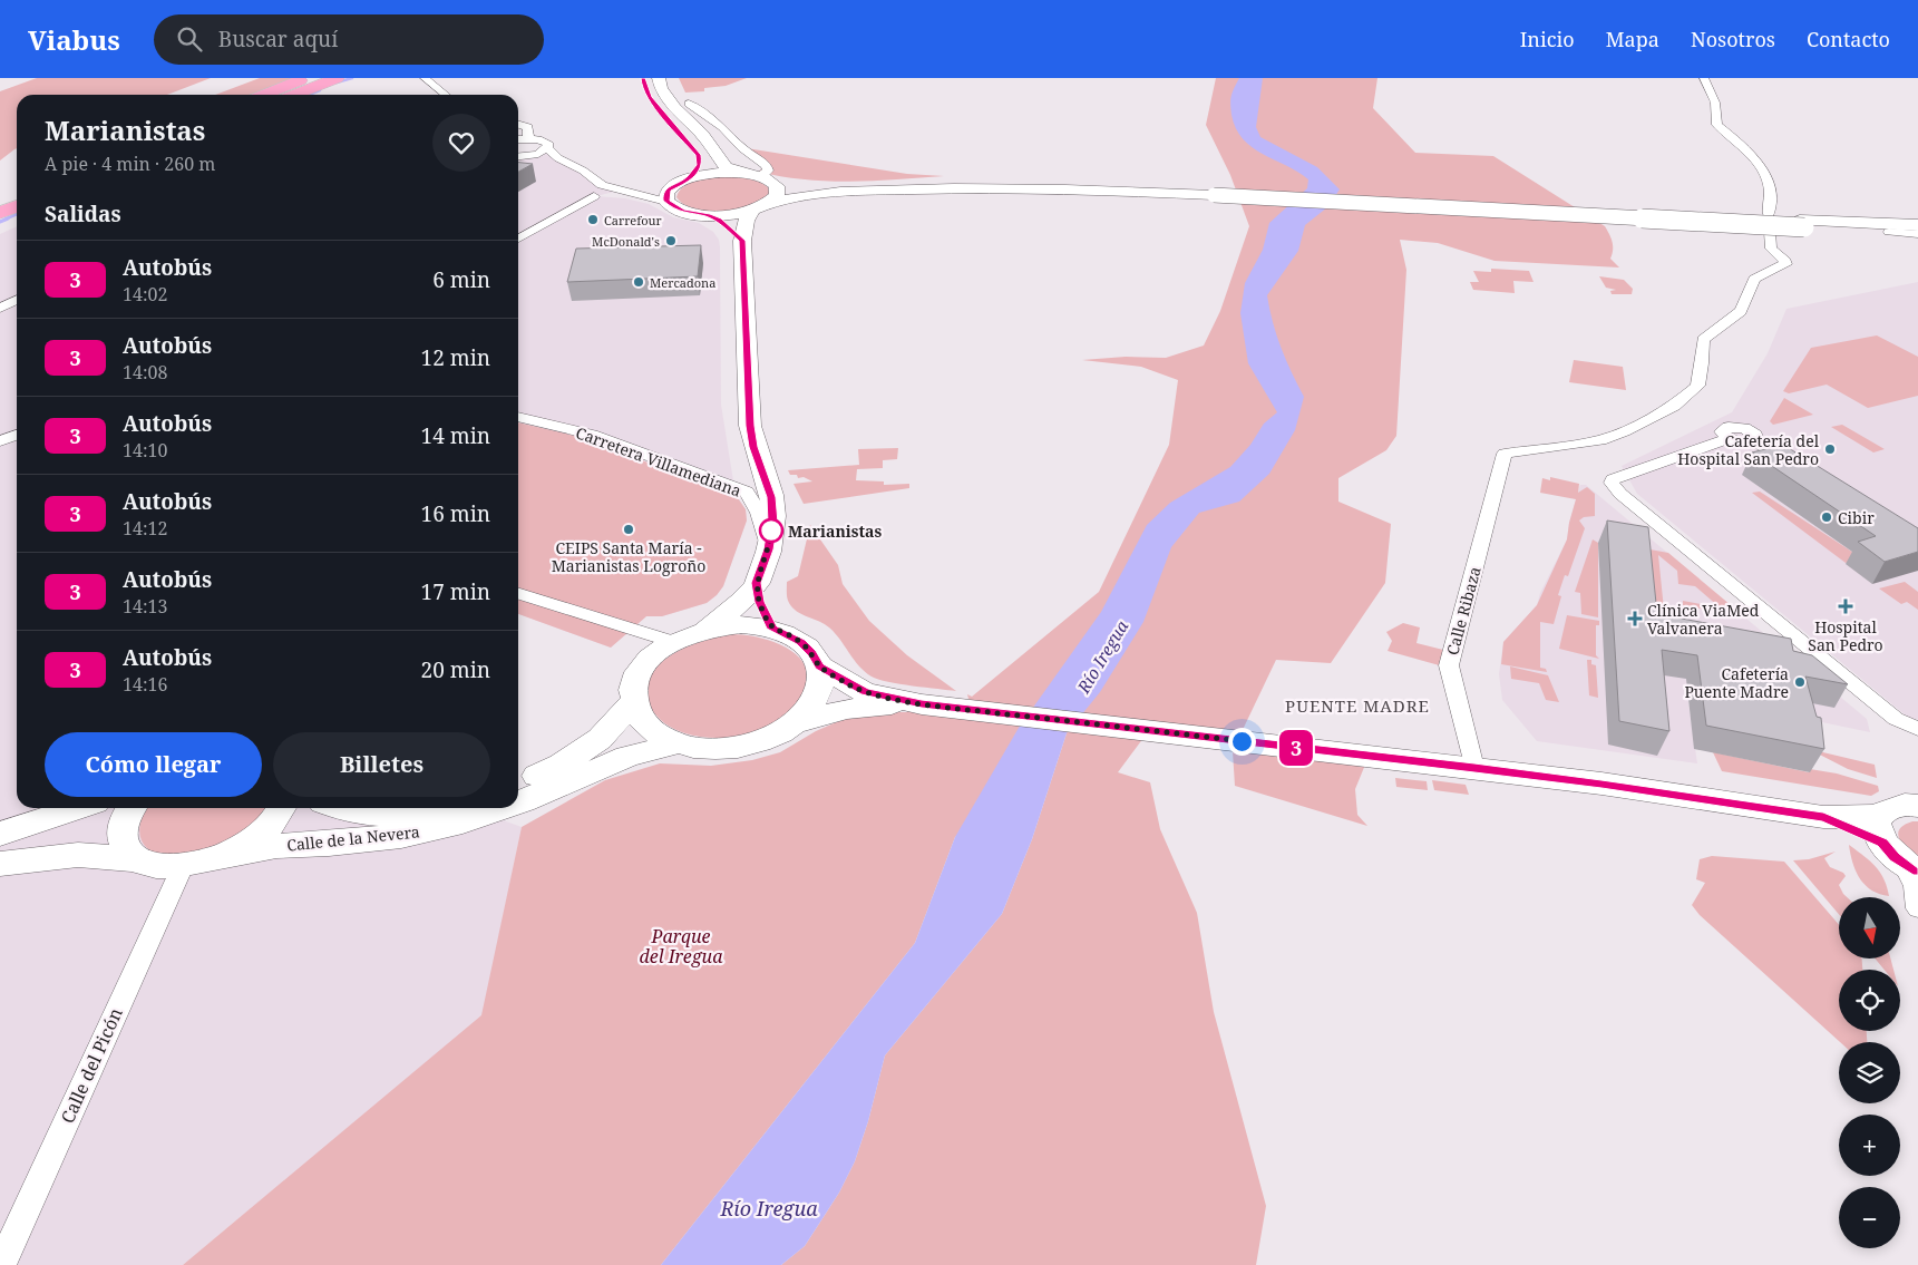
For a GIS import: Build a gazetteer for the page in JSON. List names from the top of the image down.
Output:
{
  "streets": {
    "main road": ["Calle de la Nevera"],
    "street": ["Carretera Villamediana", "Calle Ribaza", "Calle del Picón"]
  },
  "districts": ["PUENTE MADRE"],
  "water": ["Río Iregua"],
  "parks": ["Parque del Iregua"],
  "places": {
    "other": [
      "Carrefour",
      "McDonald's",
      "Mercadona",
      "Cafetería del Hospital San Pedro",
      "Cibir",
      "CEIPS Santa María - Marianistas Logroño",
      "Marianistas",
      "Cafetería Puente Madre"
    ],
    "health": ["Hospital San Pedro", "Clínica ViaMed Valvanera"]
  },
  "lines": ["bus line 3"],
  "north": "bottom",
  "page": {
    "header": "Viabus",
    "search": "Buscar aquí",
    "nav": [
      "Inicio",
      "Mapa",
      "Nosotros",
      "Contacto"
    ],
    "on_map": "3",
    "heading": [
      ["Marianistas", "A pie · 4 min · 260 m"],
      "Salidas"
    ],
    "list": [
      {
        "mark": "3",
        "name": "Autobús",
        "note": "14:02",
        "value": "6 min"
      },
      {
        "mark": "3",
        "name": "Autobús",
        "note": "14:08",
        "value": "12 min"
      },
      {
        "mark": "3",
        "name": "Autobús",
        "note": "14:10",
        "value": "14 min"
      },
      {
        "mark": "3",
        "name": "Autobús",
        "note": "14:12",
        "value": "16 min"
      },
      {
        "mark": "3",
        "name": "Autobús",
        "note": "14:13",
        "value": "17 min"
      },
      {
        "mark": "3",
        "name": "Autobús",
        "note": "14:16",
        "value": "20 min"
      }
    ],
    "buttons": ["Cómo llegar", "Billetes"],
    "map_buttons": ["+", "−"]
  }
}
